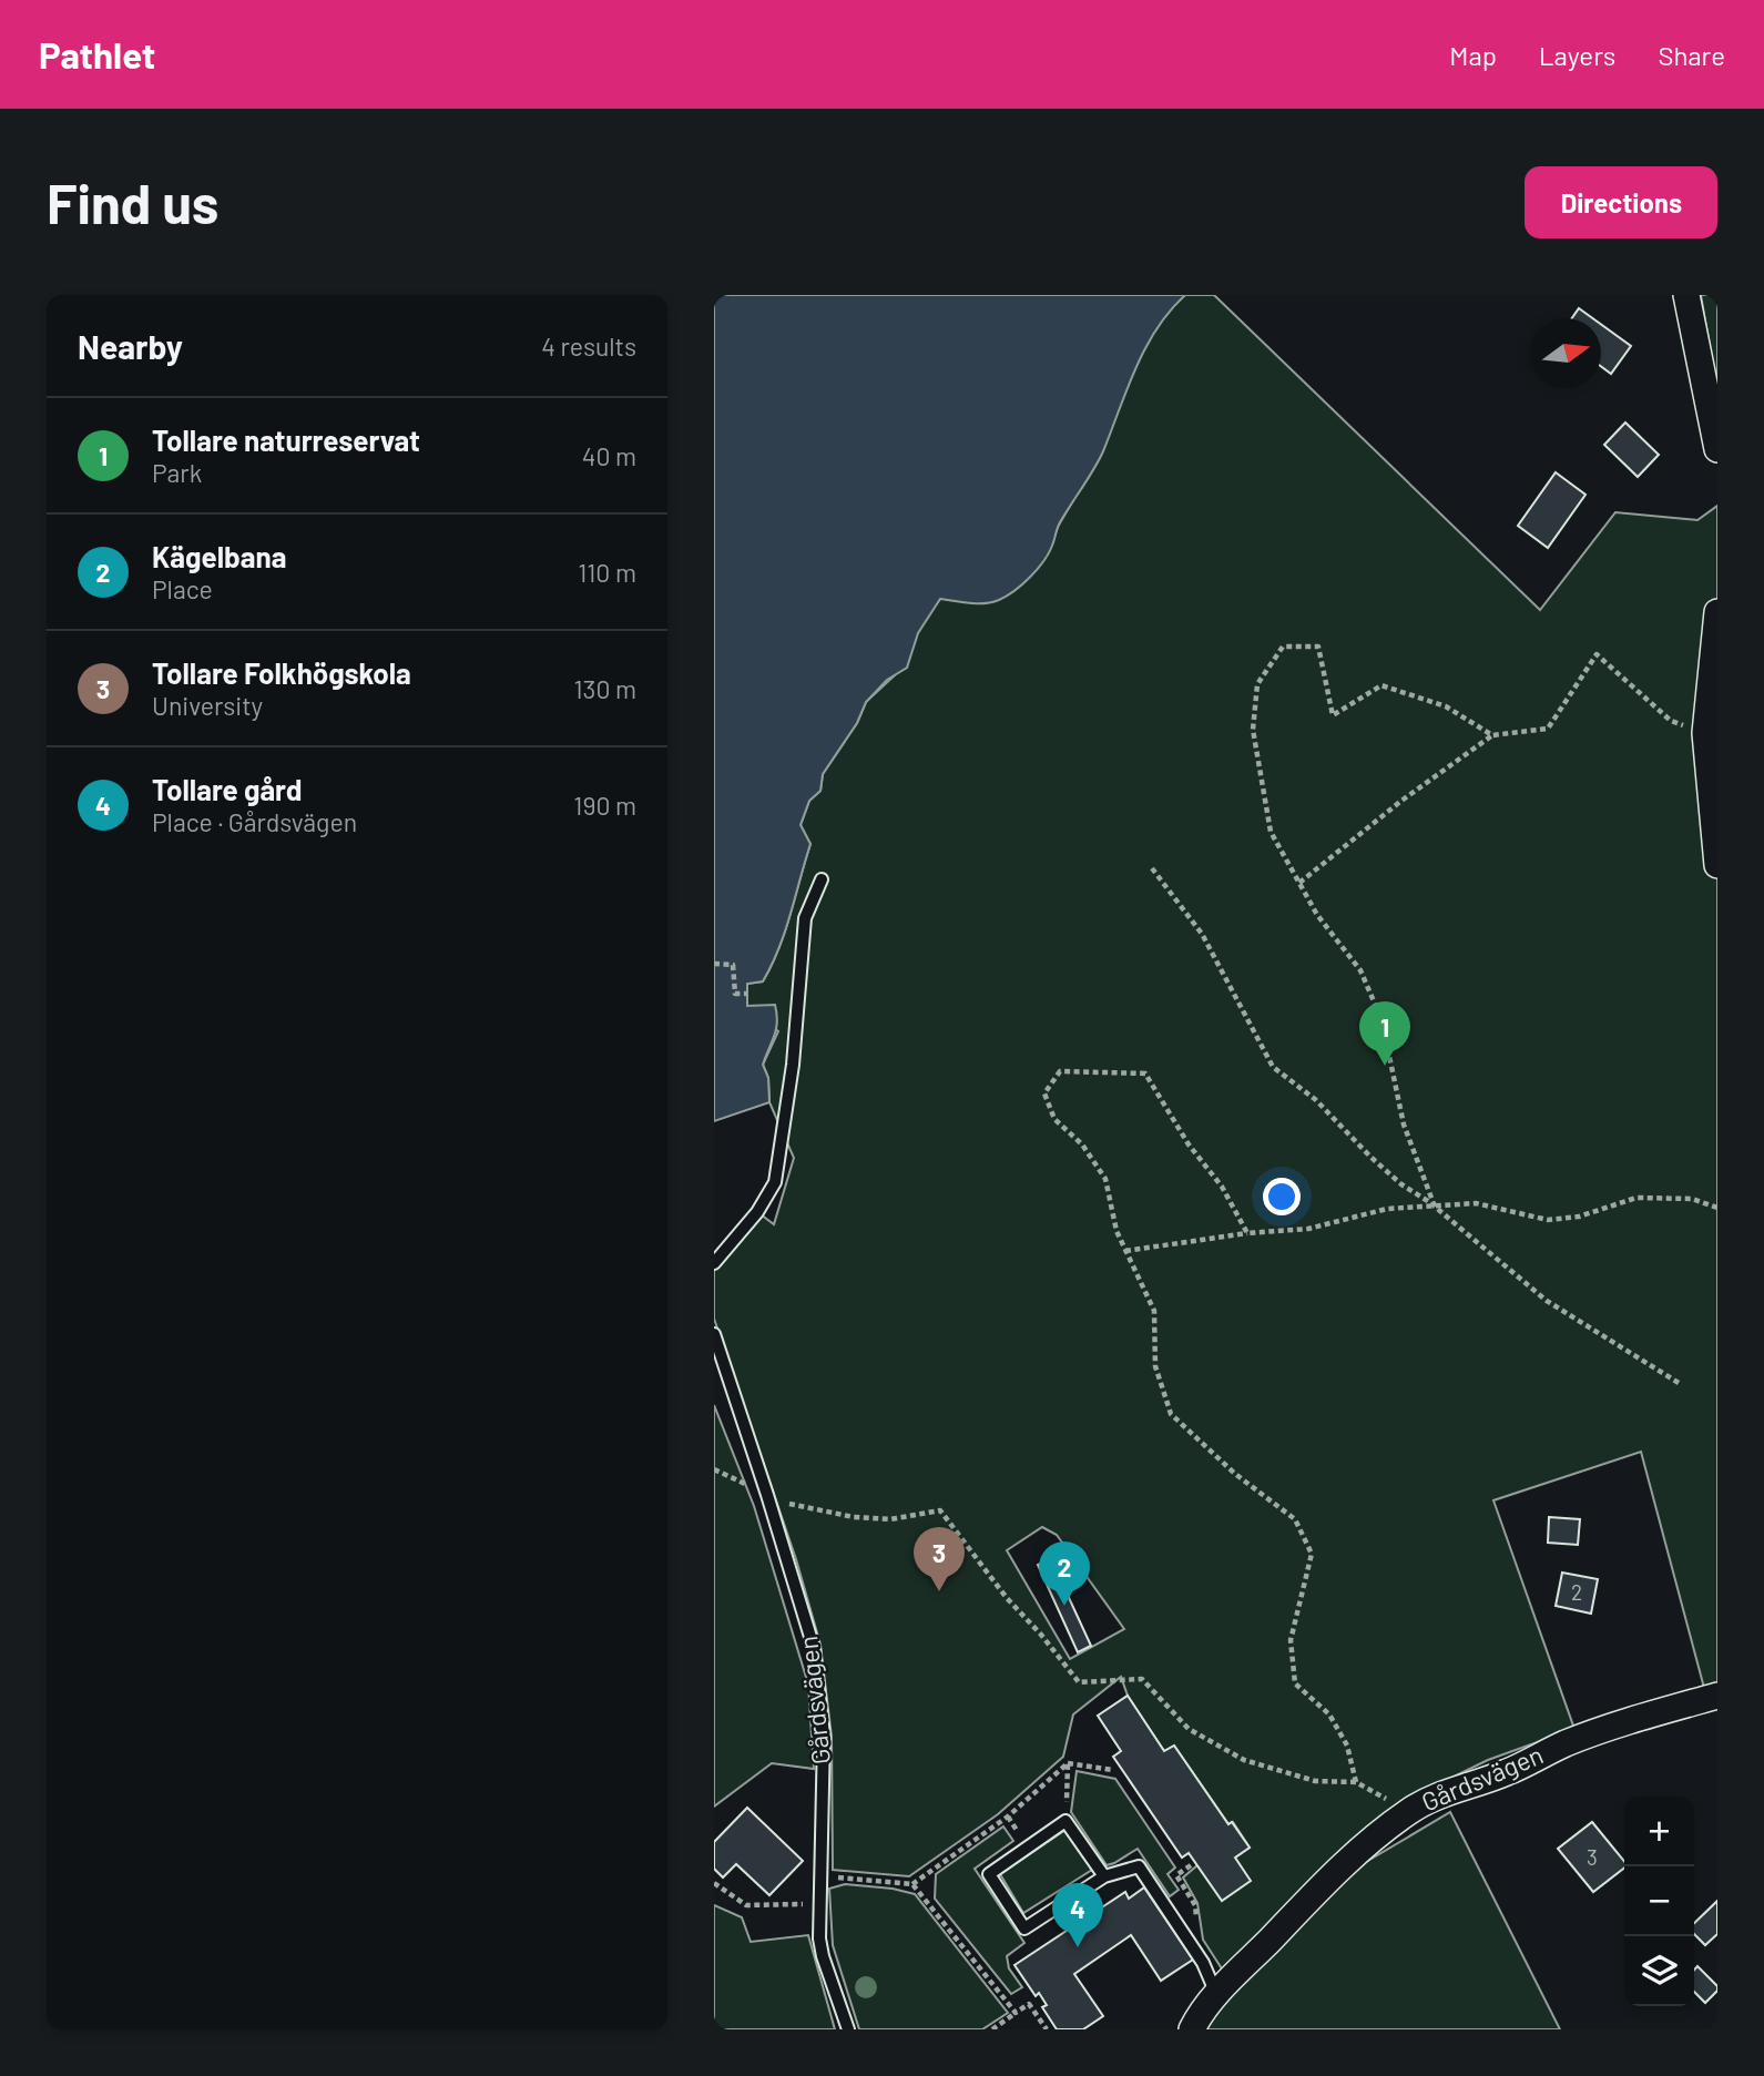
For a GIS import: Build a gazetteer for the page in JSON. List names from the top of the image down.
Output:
{
  "streets": {
    "street": ["Gårdsvägen"]
  },
  "house_numbers": ["2", "3"],
  "north": "right",
  "page": {
    "header": "Pathlet",
    "nav": ["Map", "Layers", "Share"],
    "buttons": "Directions",
    "title": "Find us",
    "heading": ["Nearby", "4 results"],
    "list": [
      {
        "mark": "1",
        "name": "Tollare naturreservat",
        "note": "Park",
        "value": "40 m"
      },
      {
        "mark": "2",
        "name": "Kägelbana",
        "note": "Place",
        "value": "110 m"
      },
      {
        "mark": "3",
        "name": "Tollare Folkhögskola",
        "note": "University",
        "value": "130 m"
      },
      {
        "mark": "4",
        "name": "Tollare gård",
        "note": "Place · Gårdsvägen",
        "value": "190 m"
      }
    ],
    "pins": [
      "1",
      "3",
      "2",
      "4"
    ],
    "map_buttons": ["+", "−"]
  }
}
